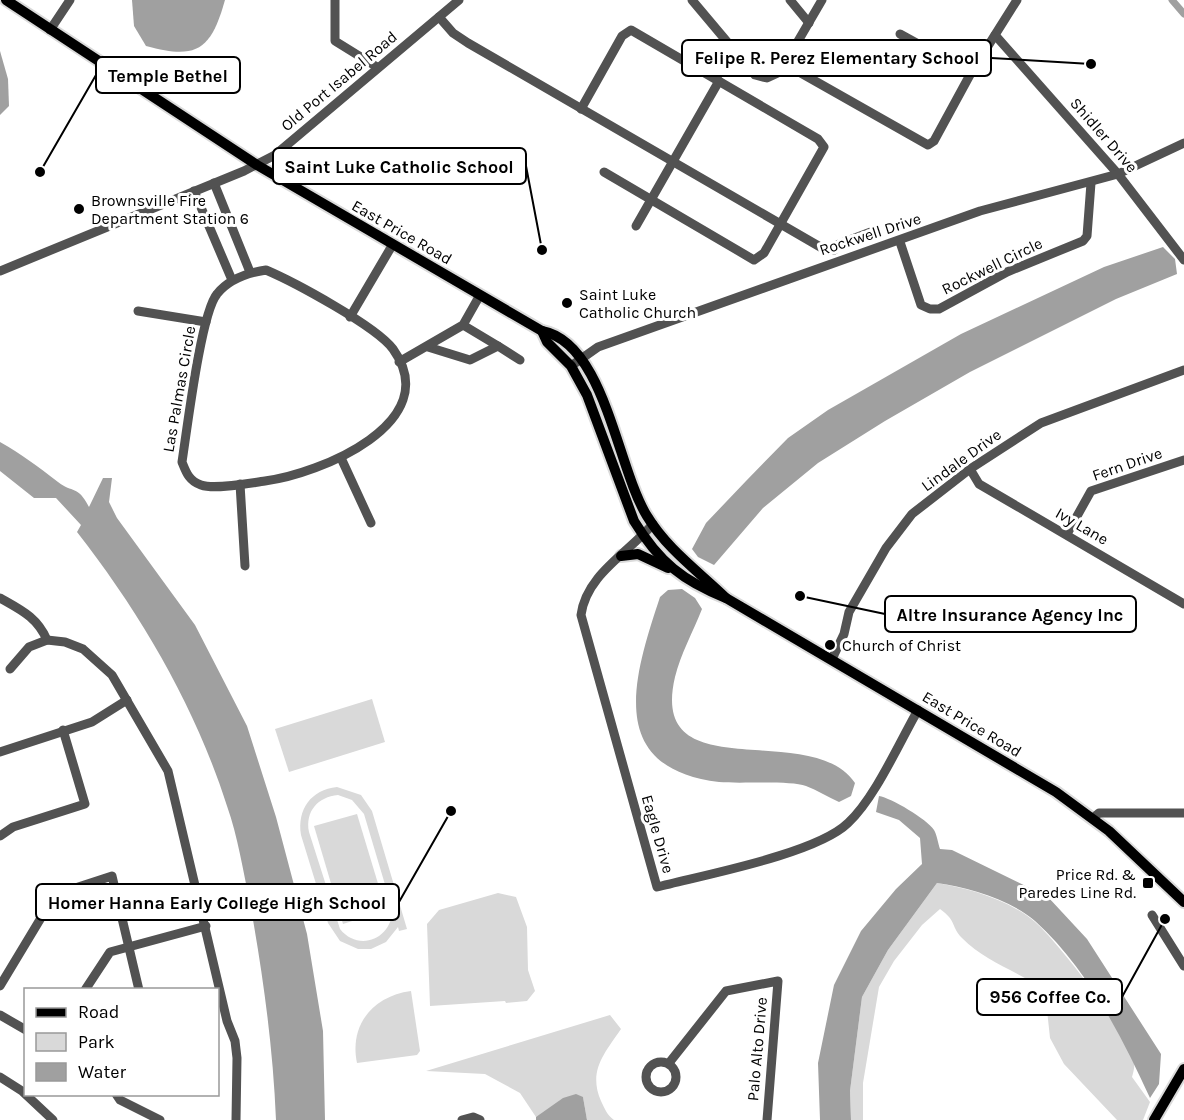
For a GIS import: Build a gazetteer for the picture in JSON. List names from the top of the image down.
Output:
{
  "streets": {
    "main road": ["East Price Road"],
    "street": [
      "Old Port Isabel Road",
      "Shidler Drive",
      "Rockwell Drive",
      "Rockwell Circle",
      "Las Palmas Circle",
      "Lindale Drive",
      "Fern Drive",
      "Ivy Lane",
      "Eagle Drive",
      "Palo Alto Drive"
    ]
  },
  "crossings": [
    ["Old Port Isabel Road", "East Price Road"],
    ["Shidler Drive", "Rockwell Drive"],
    ["East Price Road", "Rockwell Drive"],
    ["East Price Road", "Lindale Drive"],
    ["East Price Road", "Eagle Drive"],
    ["Rockwell Drive", "Rockwell Circle"],
    ["Lindale Drive", "Ivy Lane"],
    ["Fern Drive", "Ivy Lane"]
  ],
  "places": {
    "other": [
      "Felipe R. Perez Elementary School",
      "Temple Bethel",
      "Brownsville Fire Department Station 6",
      "Saint Luke Catholic School",
      "Saint Luke Catholic Church",
      "Altre Insurance Agency Inc",
      "Church of Christ",
      "Homer Hanna Early College High School",
      "956 Coffee Co."
    ],
    "transit": ["Price Rd. & Paredes Line Rd."]
  },
  "legend": ["Road", "Park", "Water"]
}
